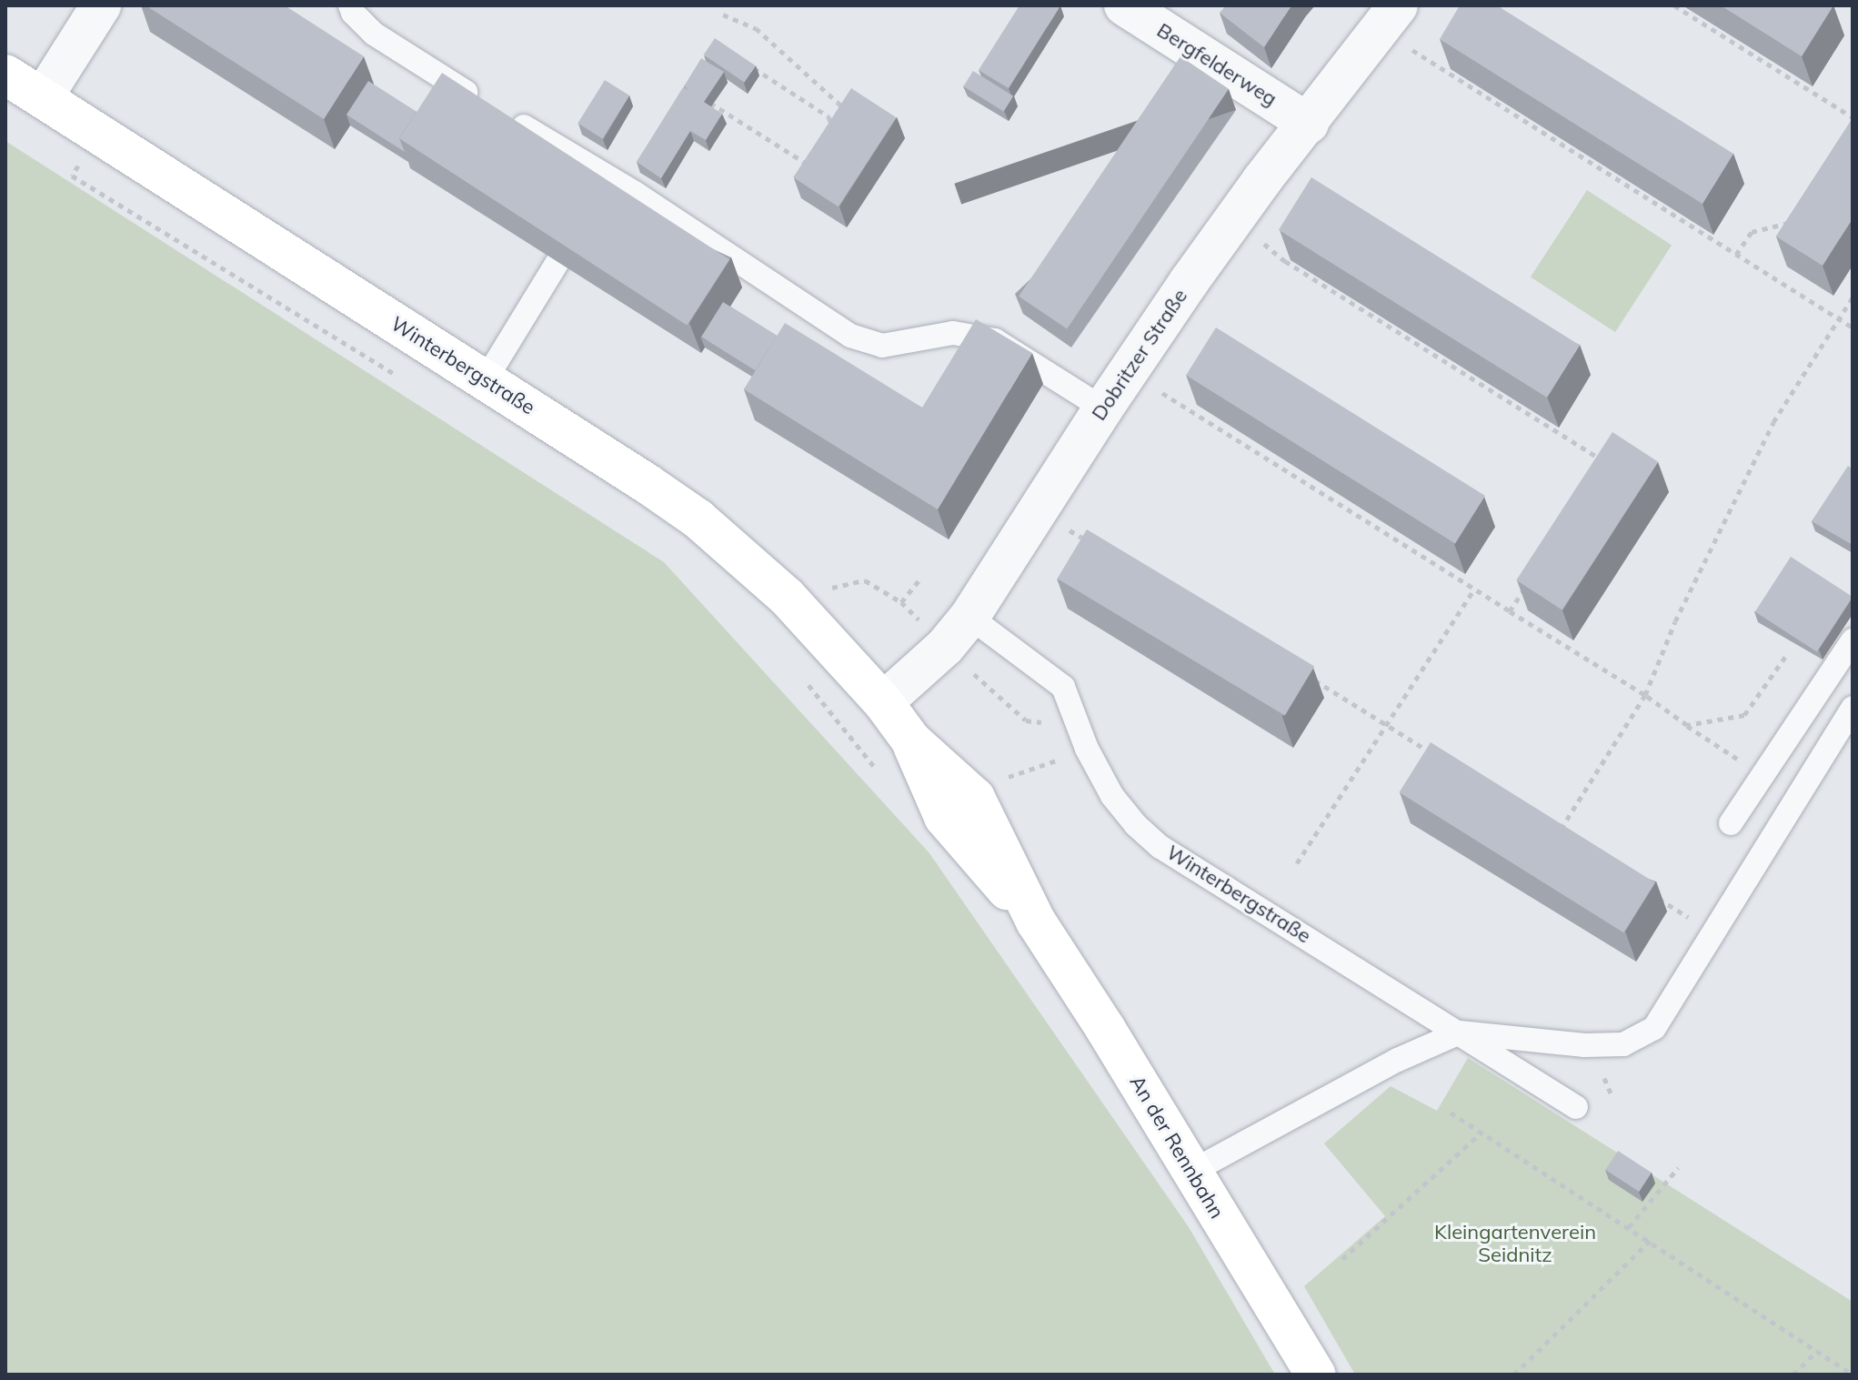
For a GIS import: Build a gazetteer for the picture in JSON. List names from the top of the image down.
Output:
{
  "streets": {
    "main road": ["Winterbergstraße", "An der Rennbahn"],
    "street": ["Bergfelderweg", "Dobritzer Straße"]
  },
  "crossings": [
    ["Bergfelderweg", "Dobritzer Straße"],
    ["Dobritzer Straße", "Winterbergstraße"],
    ["Dobritzer Straße", "An der Rennbahn"],
    ["Winterbergstraße", "An der Rennbahn"]
  ],
  "parks": ["Kleingartenverein Seidnitz"]
}
